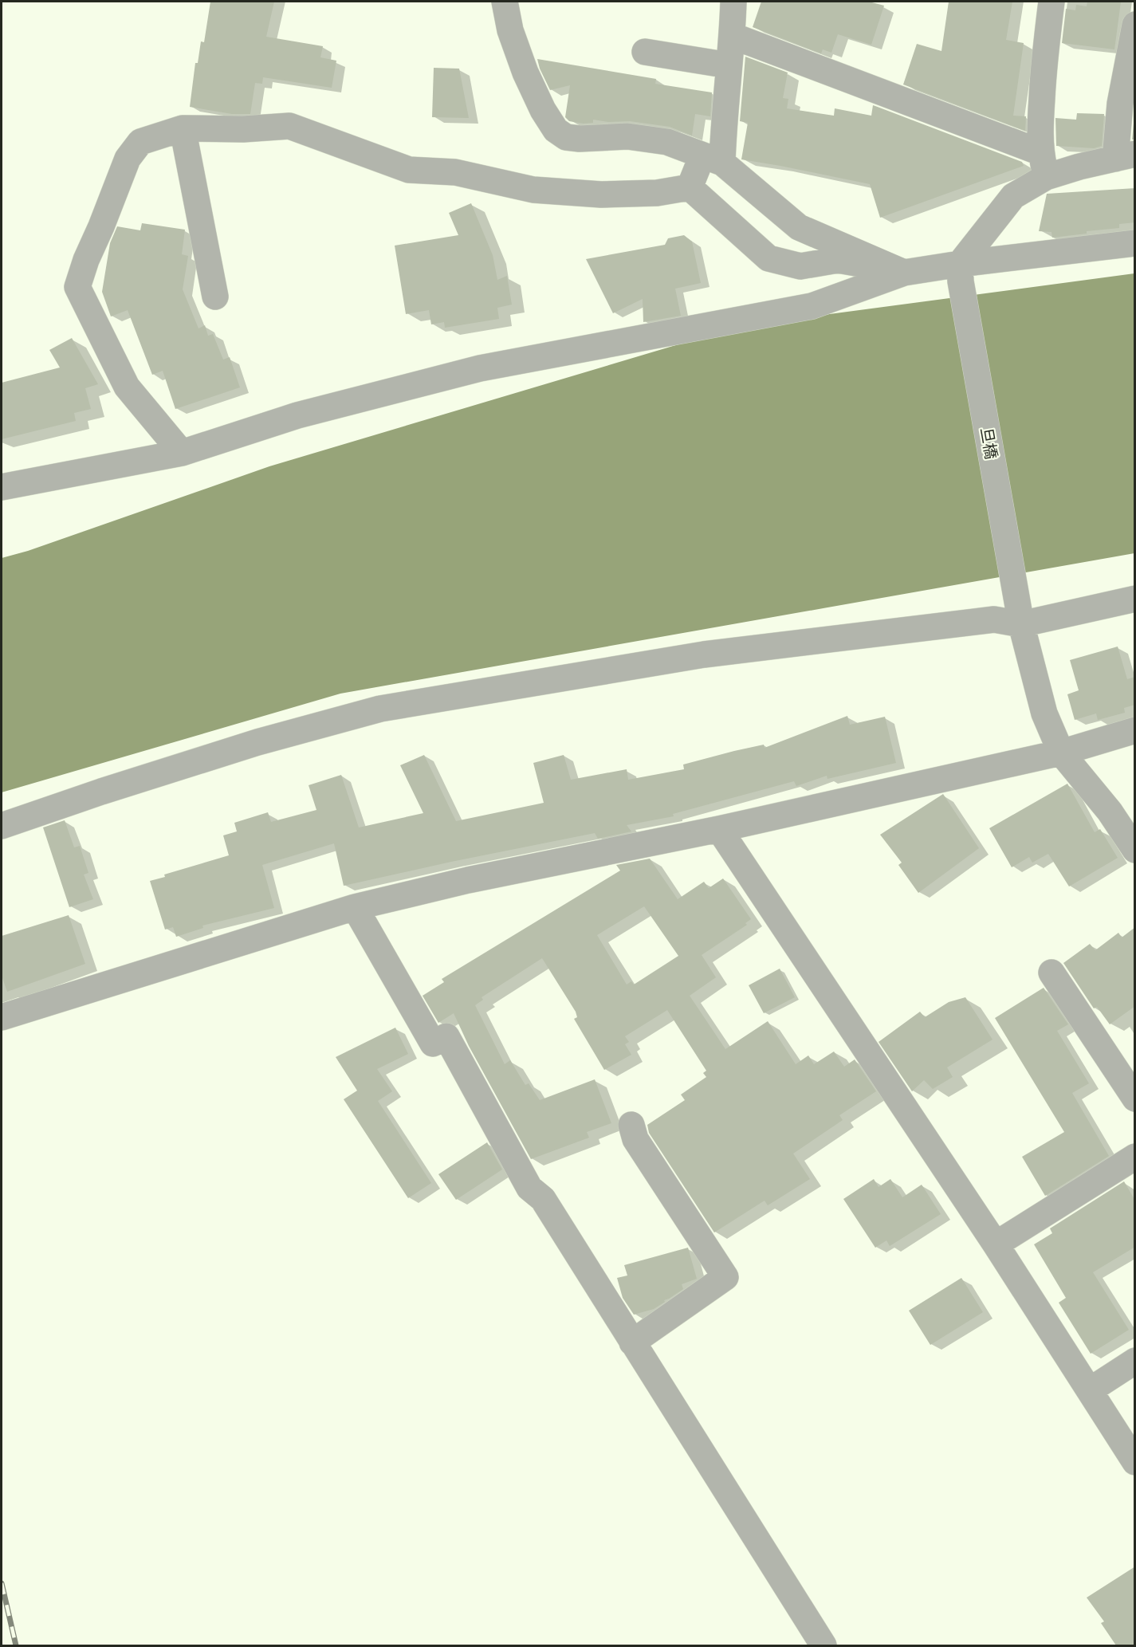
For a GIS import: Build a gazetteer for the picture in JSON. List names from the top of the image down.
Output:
{
  "streets": {
    "street": ["旦橋"]
  }
}
